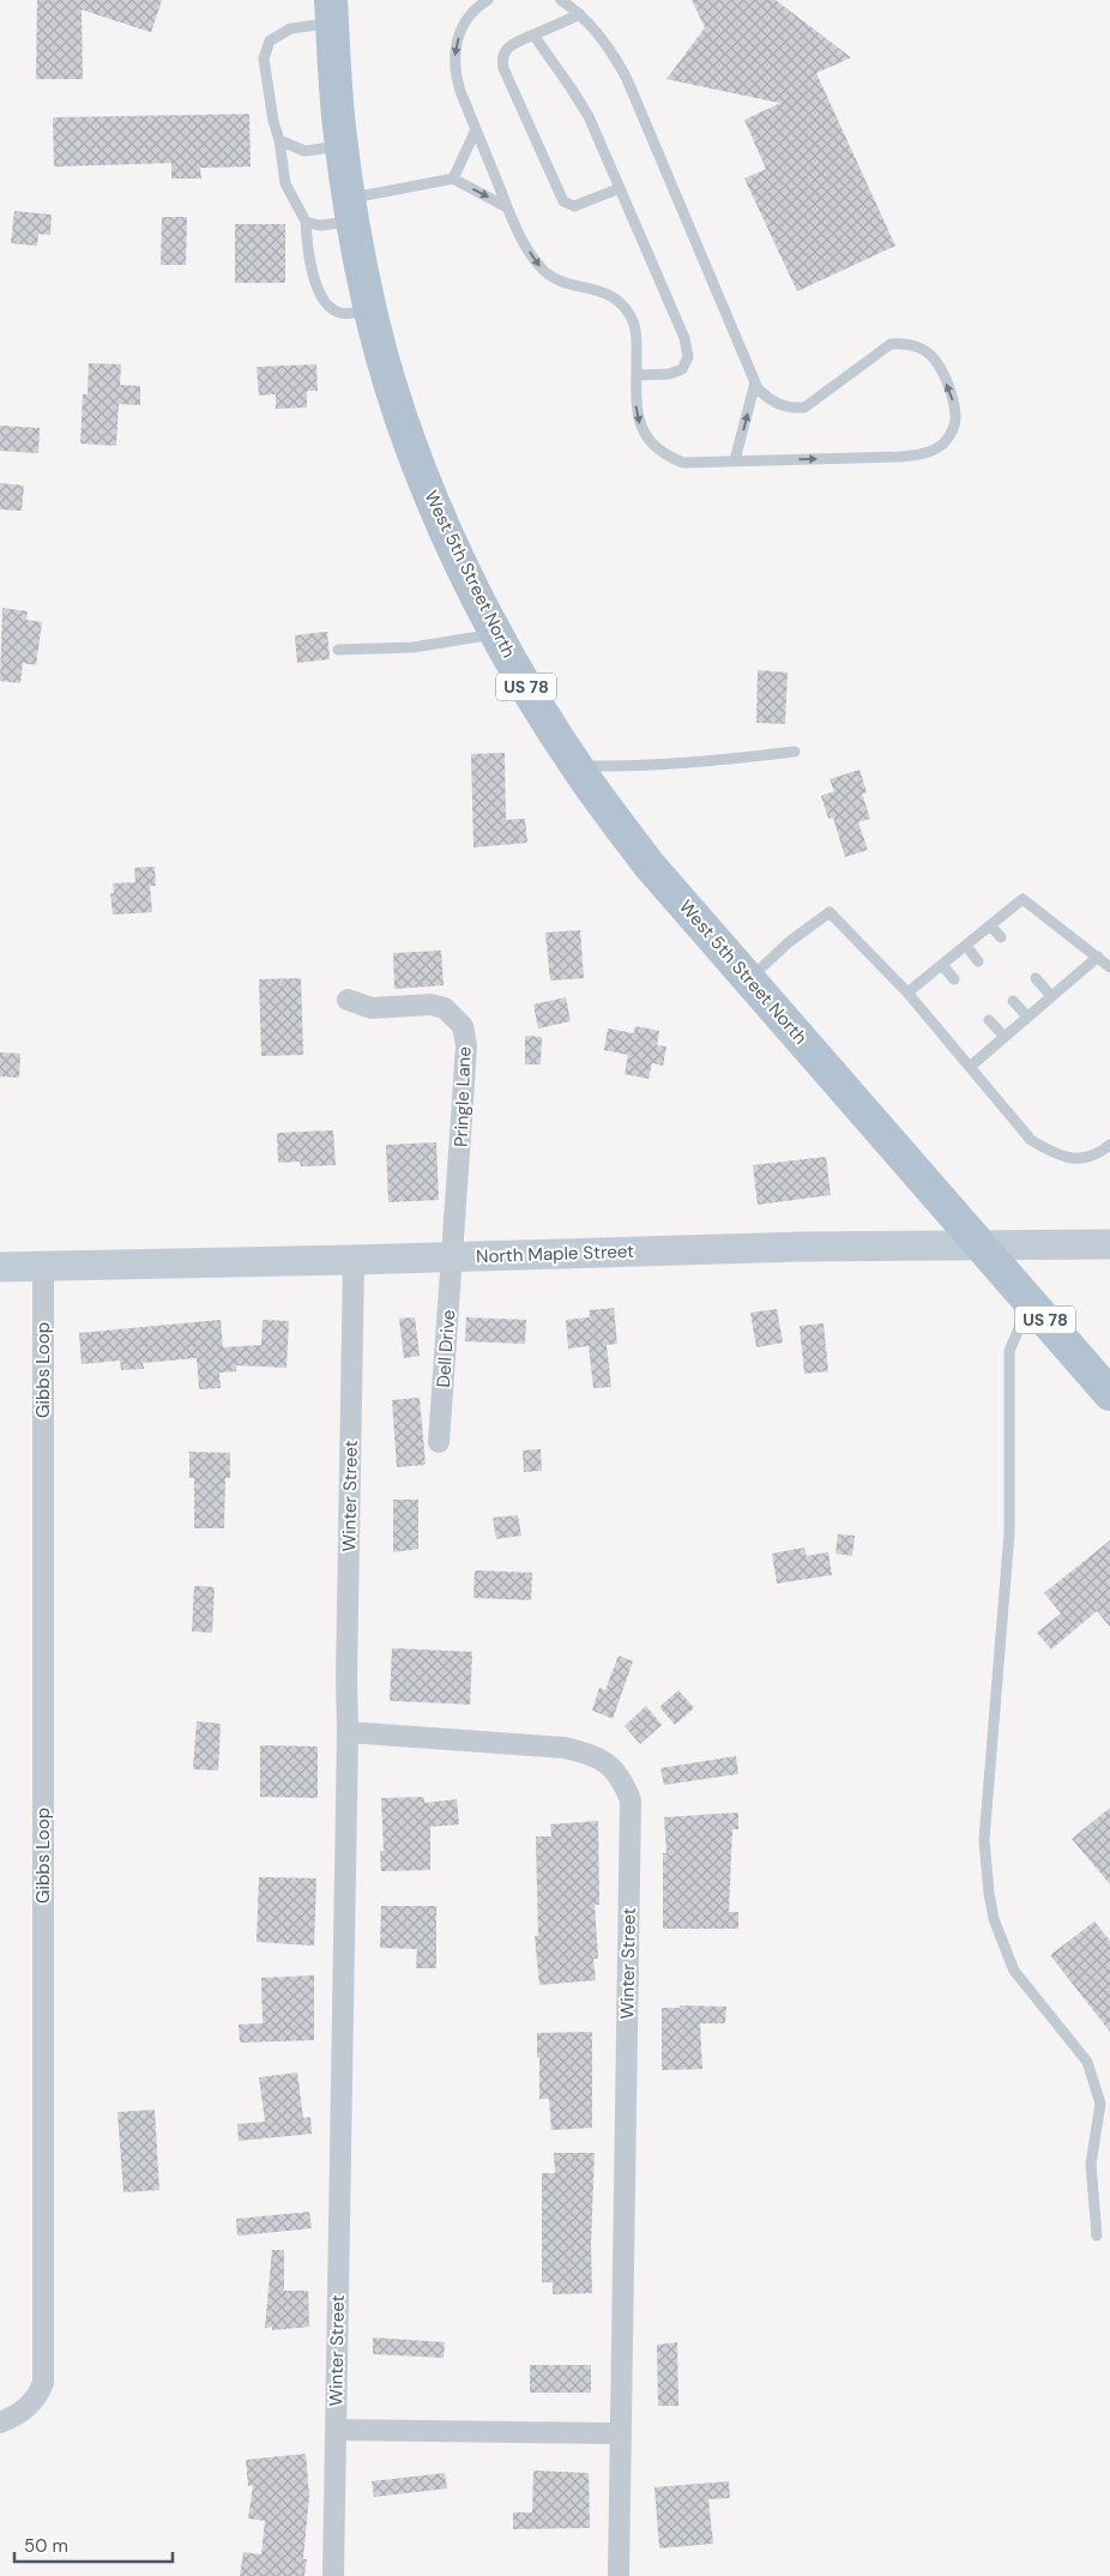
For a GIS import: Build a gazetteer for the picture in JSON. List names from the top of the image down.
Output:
{
  "streets": {
    "main road": ["West 5th Street North", "US 78"],
    "street": [
      "Pringle Lane",
      "North Maple Street",
      "Dell Drive",
      "Gibbs Loop",
      "Winter Street"
    ]
  },
  "crossings": [
    ["West 5th Street North", "US 78"],
    ["West 5th Street North", "North Maple Street"],
    ["US 78", "North Maple Street"],
    ["Pringle Lane", "North Maple Street"],
    ["Pringle Lane", "Dell Drive"],
    ["North Maple Street", "Dell Drive"],
    ["North Maple Street", "Gibbs Loop"],
    ["North Maple Street", "Winter Street"]
  ],
  "scale_bar": "50 m"
}
